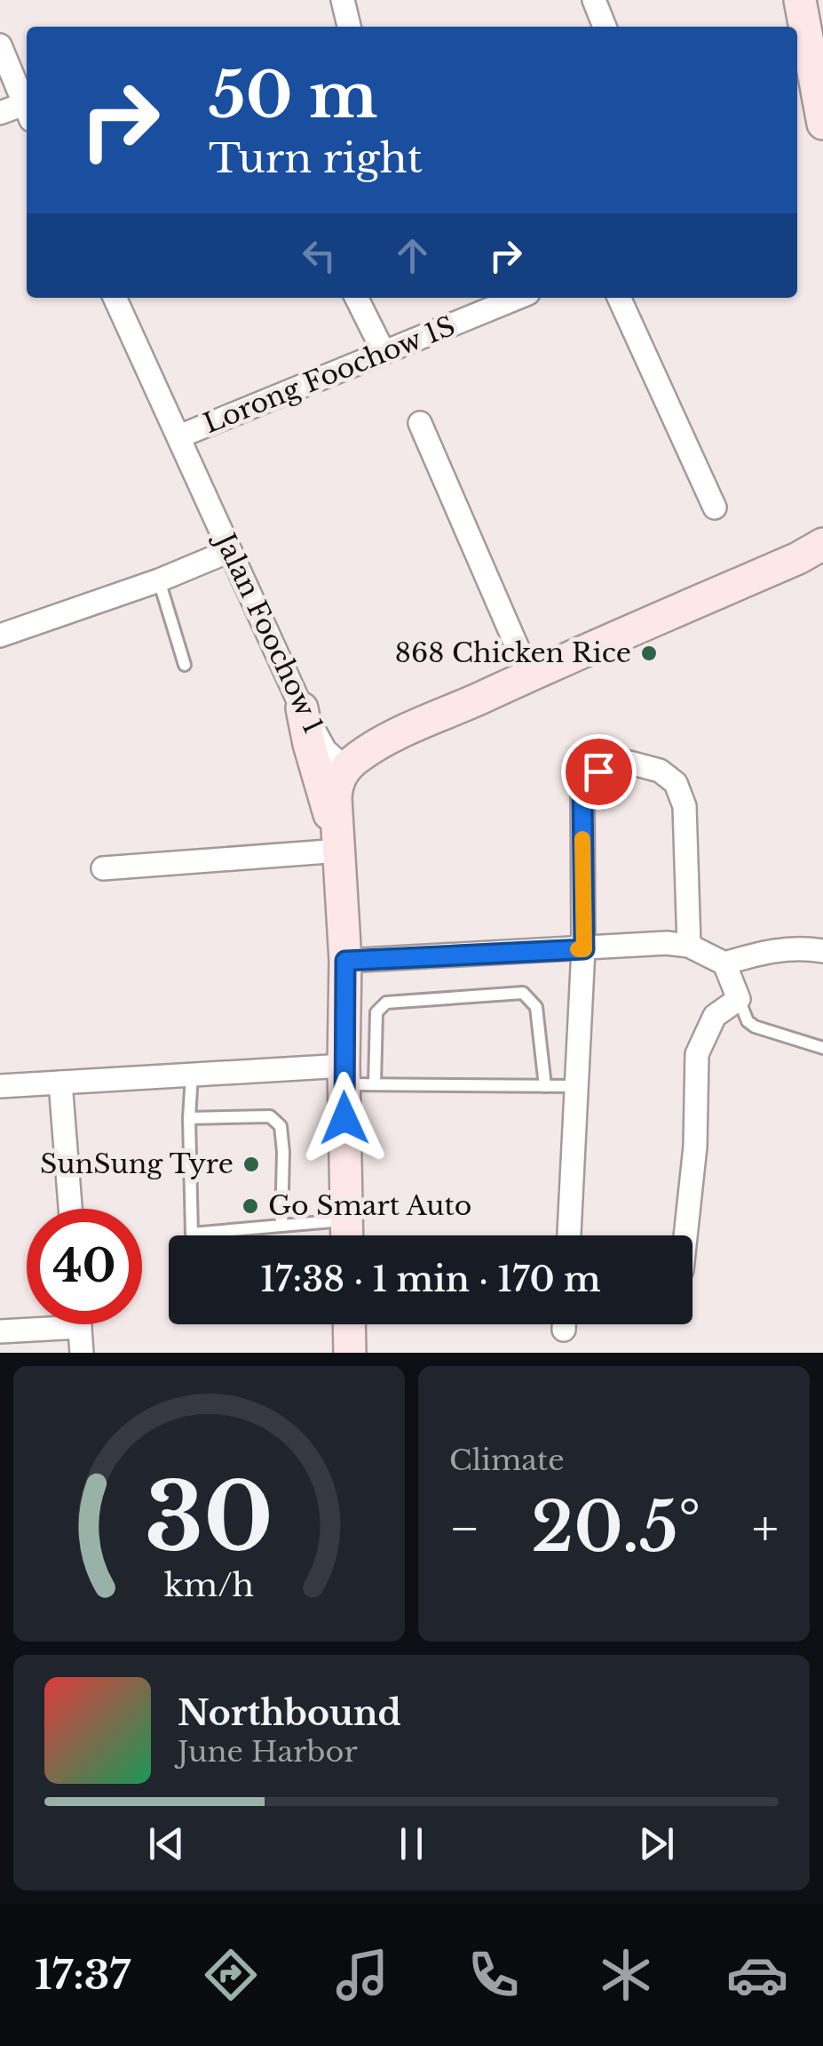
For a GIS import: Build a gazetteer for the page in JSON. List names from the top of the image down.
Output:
{
  "streets": {
    "street": ["Lorong Foochow 1S", "Jalan Foochow 1"]
  },
  "crossings": [
    ["Lorong Foochow 1S", "Jalan Foochow 1"]
  ],
  "places": ["868 Chicken Rice", "SunSung Tyre", "Go Smart Auto"],
  "page": {
    "turn": ["50 m", "Turn right"],
    "limit": "40",
    "trip": "17:38 · 1 min · 170 m",
    "tile": "Climate",
    "heat": ["−", "20.5°", "+"],
    "song": ["Northbound", "June Harbor"],
    "tabs": "17:37",
    "gauge": ["30", "km/h"]
  }
}
